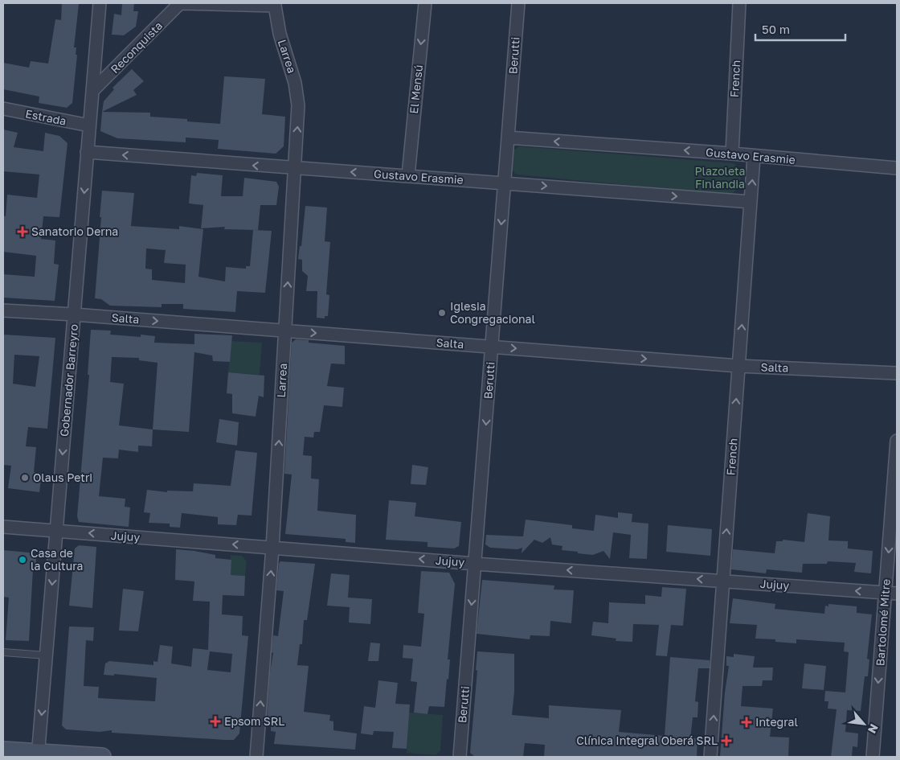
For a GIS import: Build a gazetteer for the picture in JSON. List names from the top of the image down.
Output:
{
  "streets": {
    "street": [
      "Reconquista",
      "Berutti",
      "Larrea",
      "French",
      "El Mensú",
      "Estrada",
      "Gustavo Erasmie",
      "Salta",
      "Gobernador Barreyro",
      "Jujuy",
      "Bartolomé Mitre"
    ]
  },
  "crossings": [
    ["Reconquista", "Gobernador Barreyro"],
    ["Berutti", "Gustavo Erasmie"],
    ["Berutti", "Salta"],
    ["Berutti", "Jujuy"],
    ["Larrea", "Gustavo Erasmie"],
    ["Larrea", "Salta"],
    ["Larrea", "Jujuy"],
    ["French", "Gustavo Erasmie"],
    ["French", "Salta"],
    ["French", "Jujuy"],
    ["El Mensú", "Gustavo Erasmie"],
    ["Estrada", "Gobernador Barreyro"],
    ["Gustavo Erasmie", "Gobernador Barreyro"],
    ["Salta", "Gobernador Barreyro"],
    ["Gobernador Barreyro", "Jujuy"],
    ["Jujuy", "Bartolomé Mitre"]
  ],
  "one_way": [
    "Berutti",
    "Larrea",
    "French",
    "El Mensú",
    "Salta",
    "Gobernador Barreyro",
    "Jujuy",
    "Bartolomé Mitre"
  ],
  "parks": ["Plazoleta Finlandia"],
  "places": {
    "health": [
      "Sanatorio Derna",
      "Epsom SRL",
      "Integral",
      "Clínica Integral Oberá SRL"
    ],
    "other": ["Iglesia Congregacional", "Olaus Petri", "Casa de la Cultura"]
  },
  "scale_bar": "50 m",
  "north": "bottom right"
}
